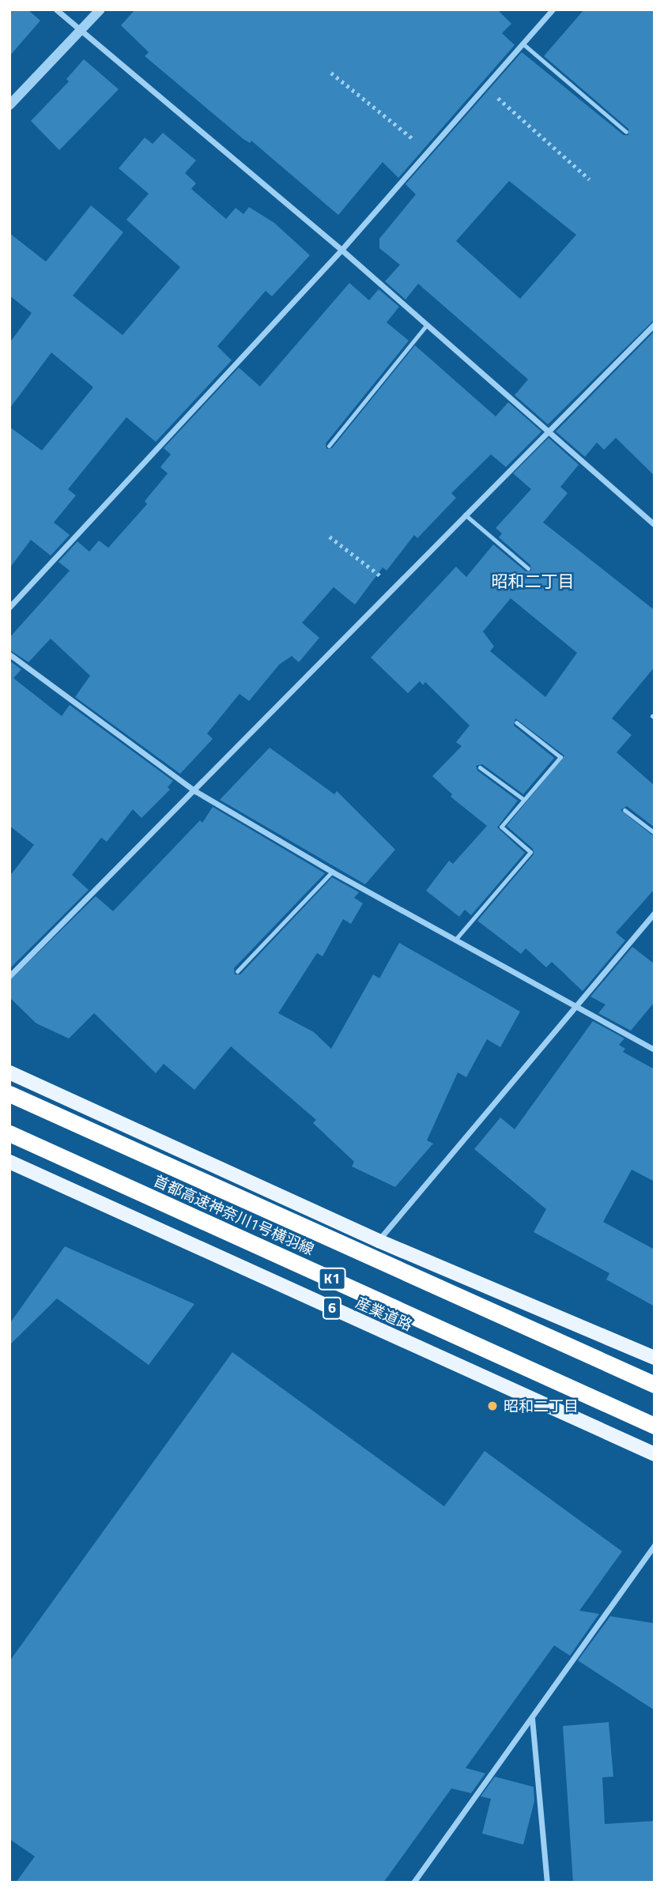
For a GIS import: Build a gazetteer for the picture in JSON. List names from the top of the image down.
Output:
{
  "streets": {
    "highway": ["首都高速神奈川1号横羽線", "K1"],
    "main road": ["6", "産業道路"]
  },
  "districts": ["昭和二丁目"],
  "places": ["昭和二丁目"]
}
